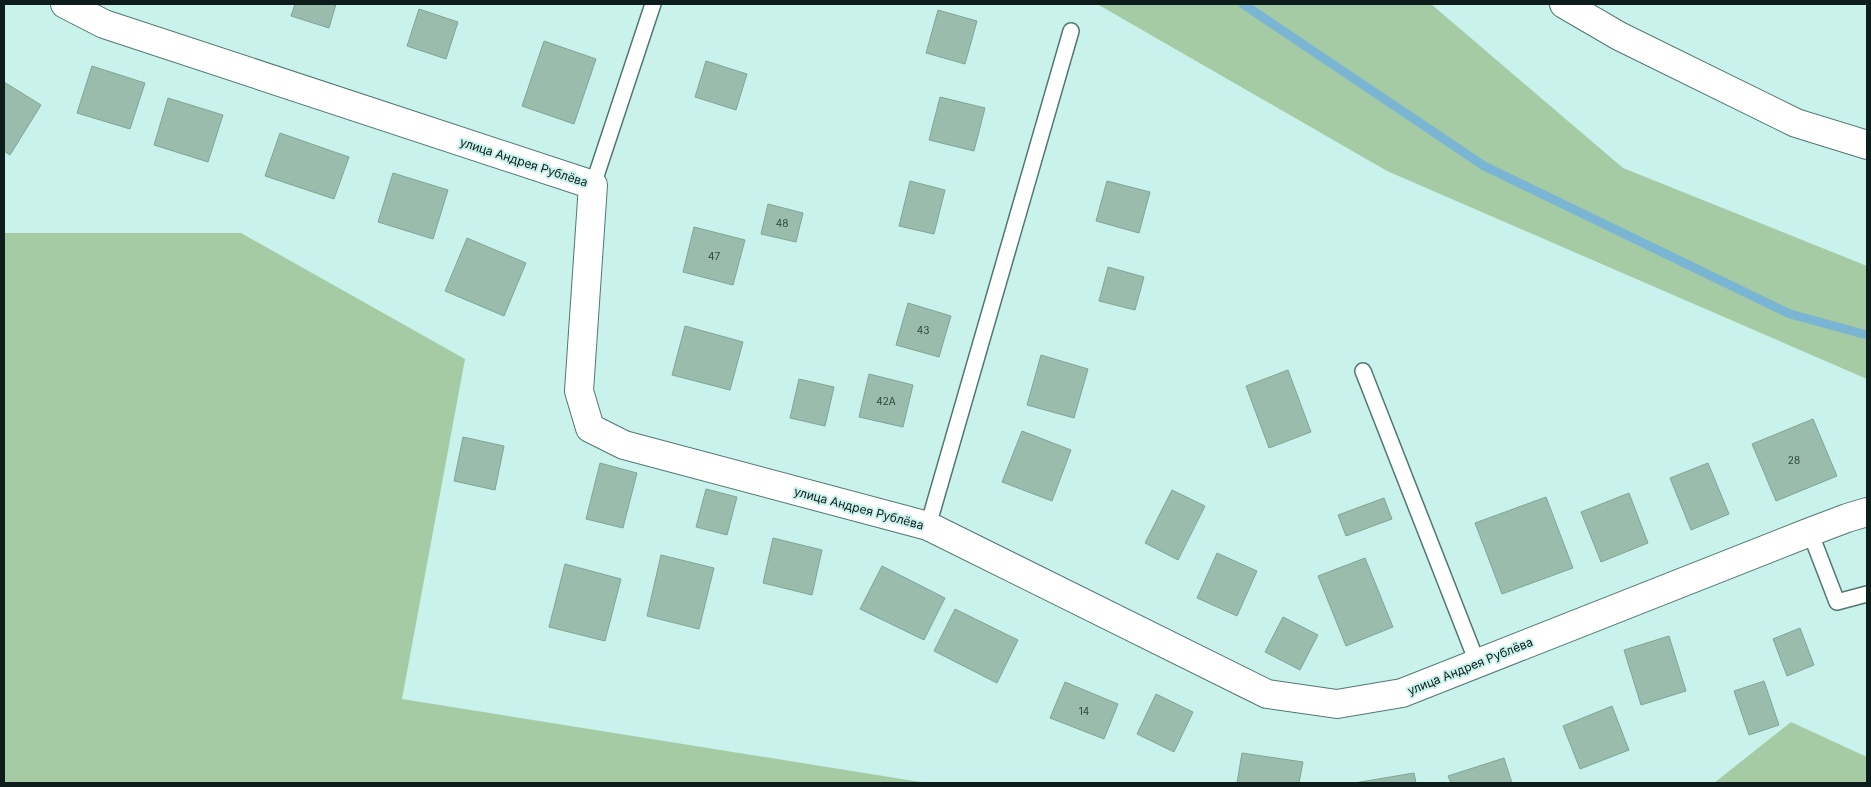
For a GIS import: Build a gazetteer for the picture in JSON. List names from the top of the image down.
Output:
{
  "streets": {
    "street": ["улица Андрея Рублёва"]
  },
  "house_numbers": [
    "48",
    "47",
    "43",
    "42А",
    "28",
    "14"
  ]
}
